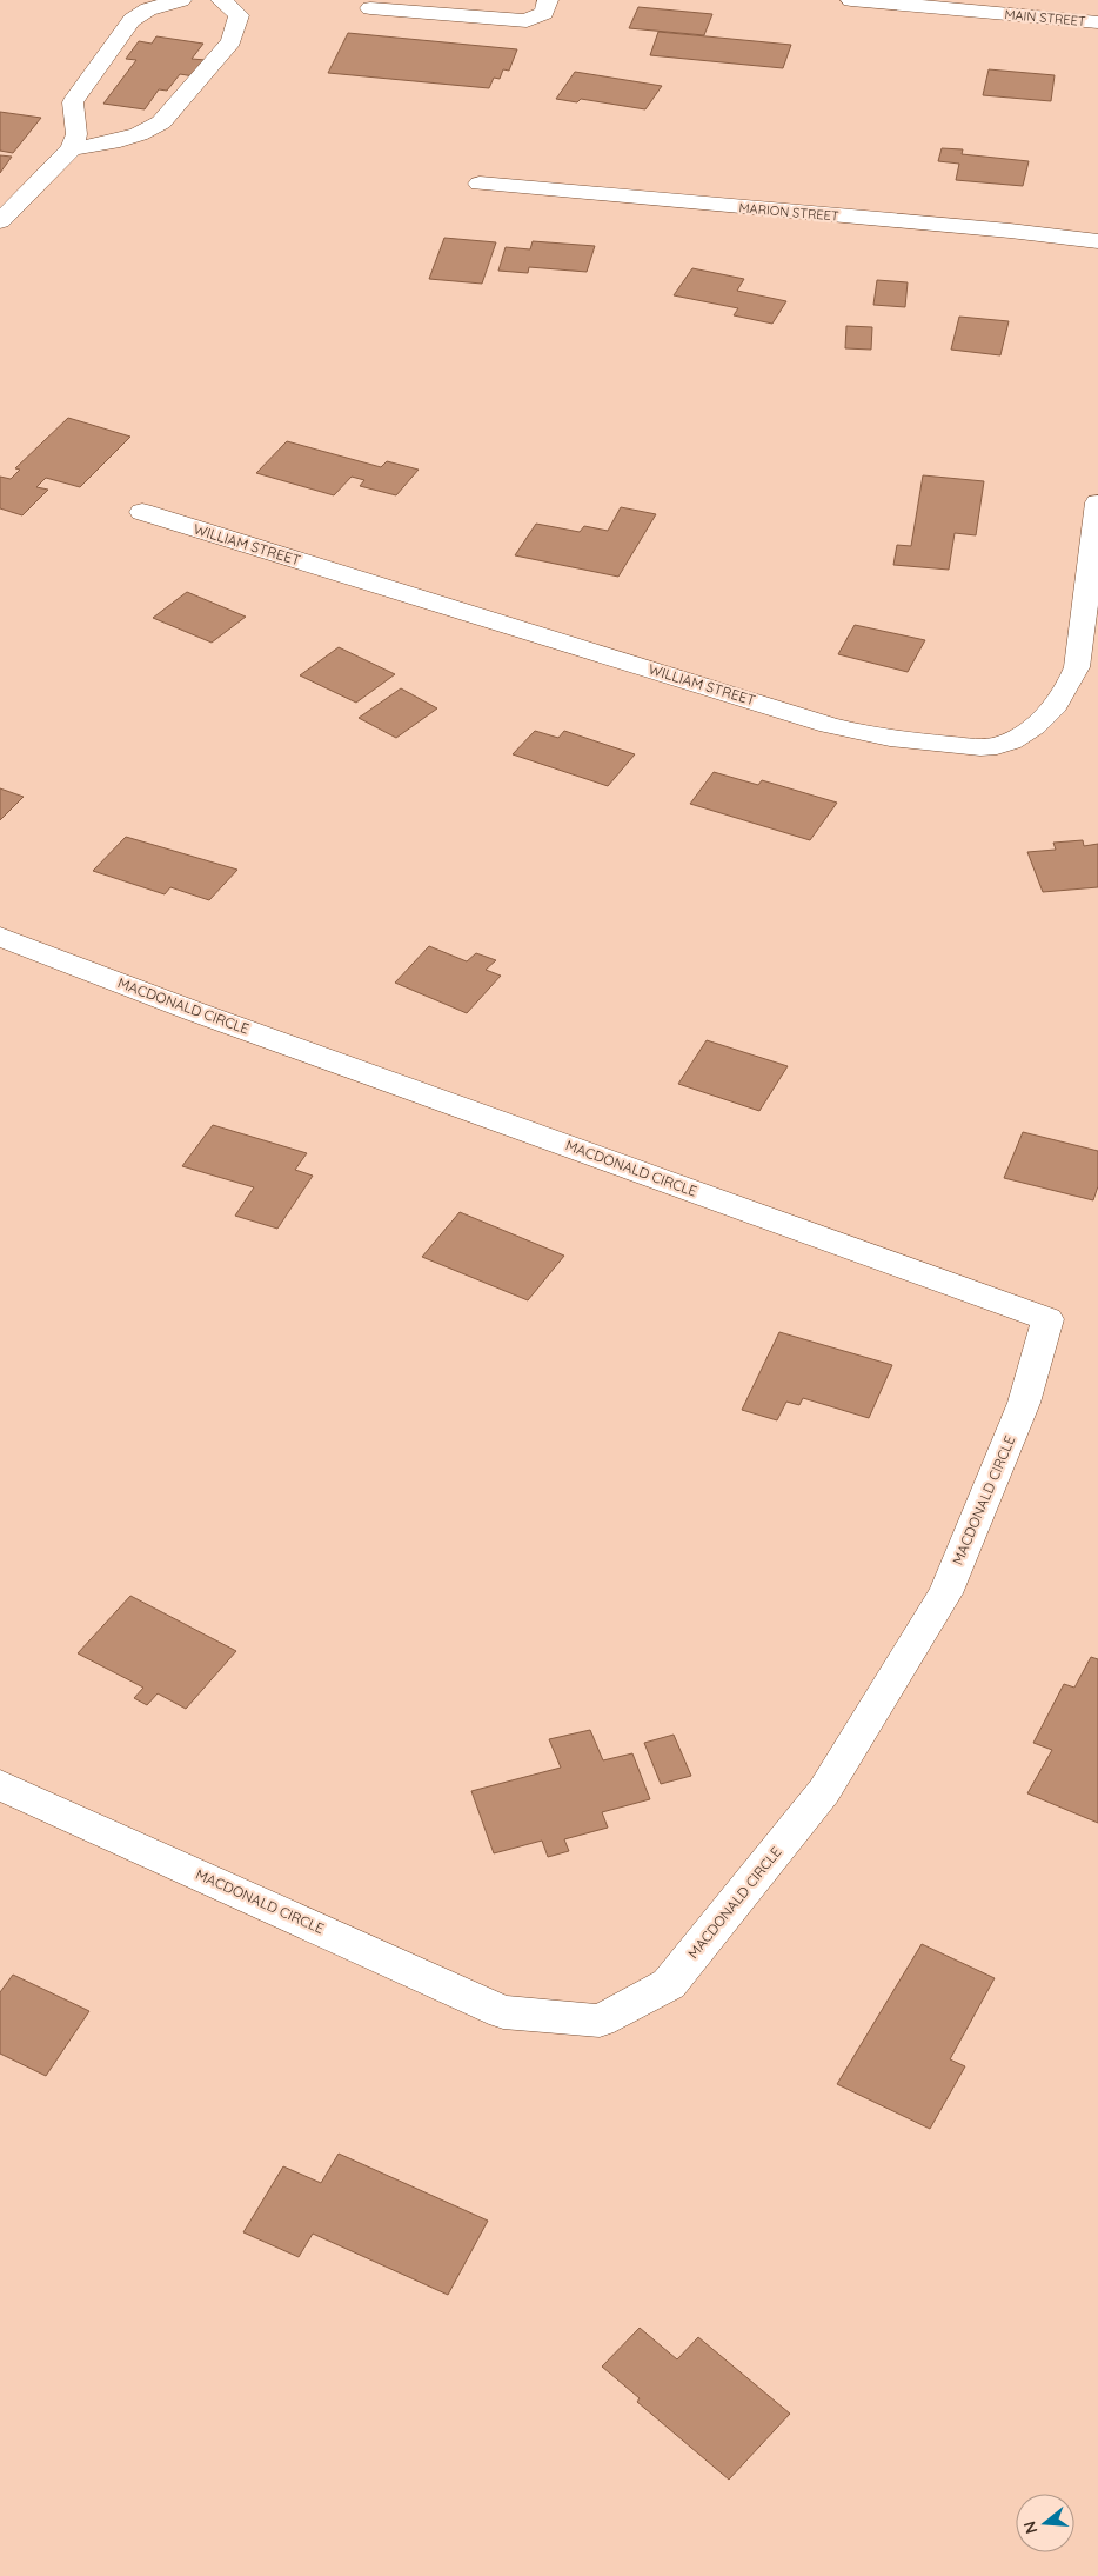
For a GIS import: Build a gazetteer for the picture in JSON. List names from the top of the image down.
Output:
{
  "streets": {
    "street": [
      "MAIN STREET",
      "MARION STREET",
      "WILLIAM STREET",
      "MACDONALD CIRCLE"
    ]
  },
  "north": "left"
}
